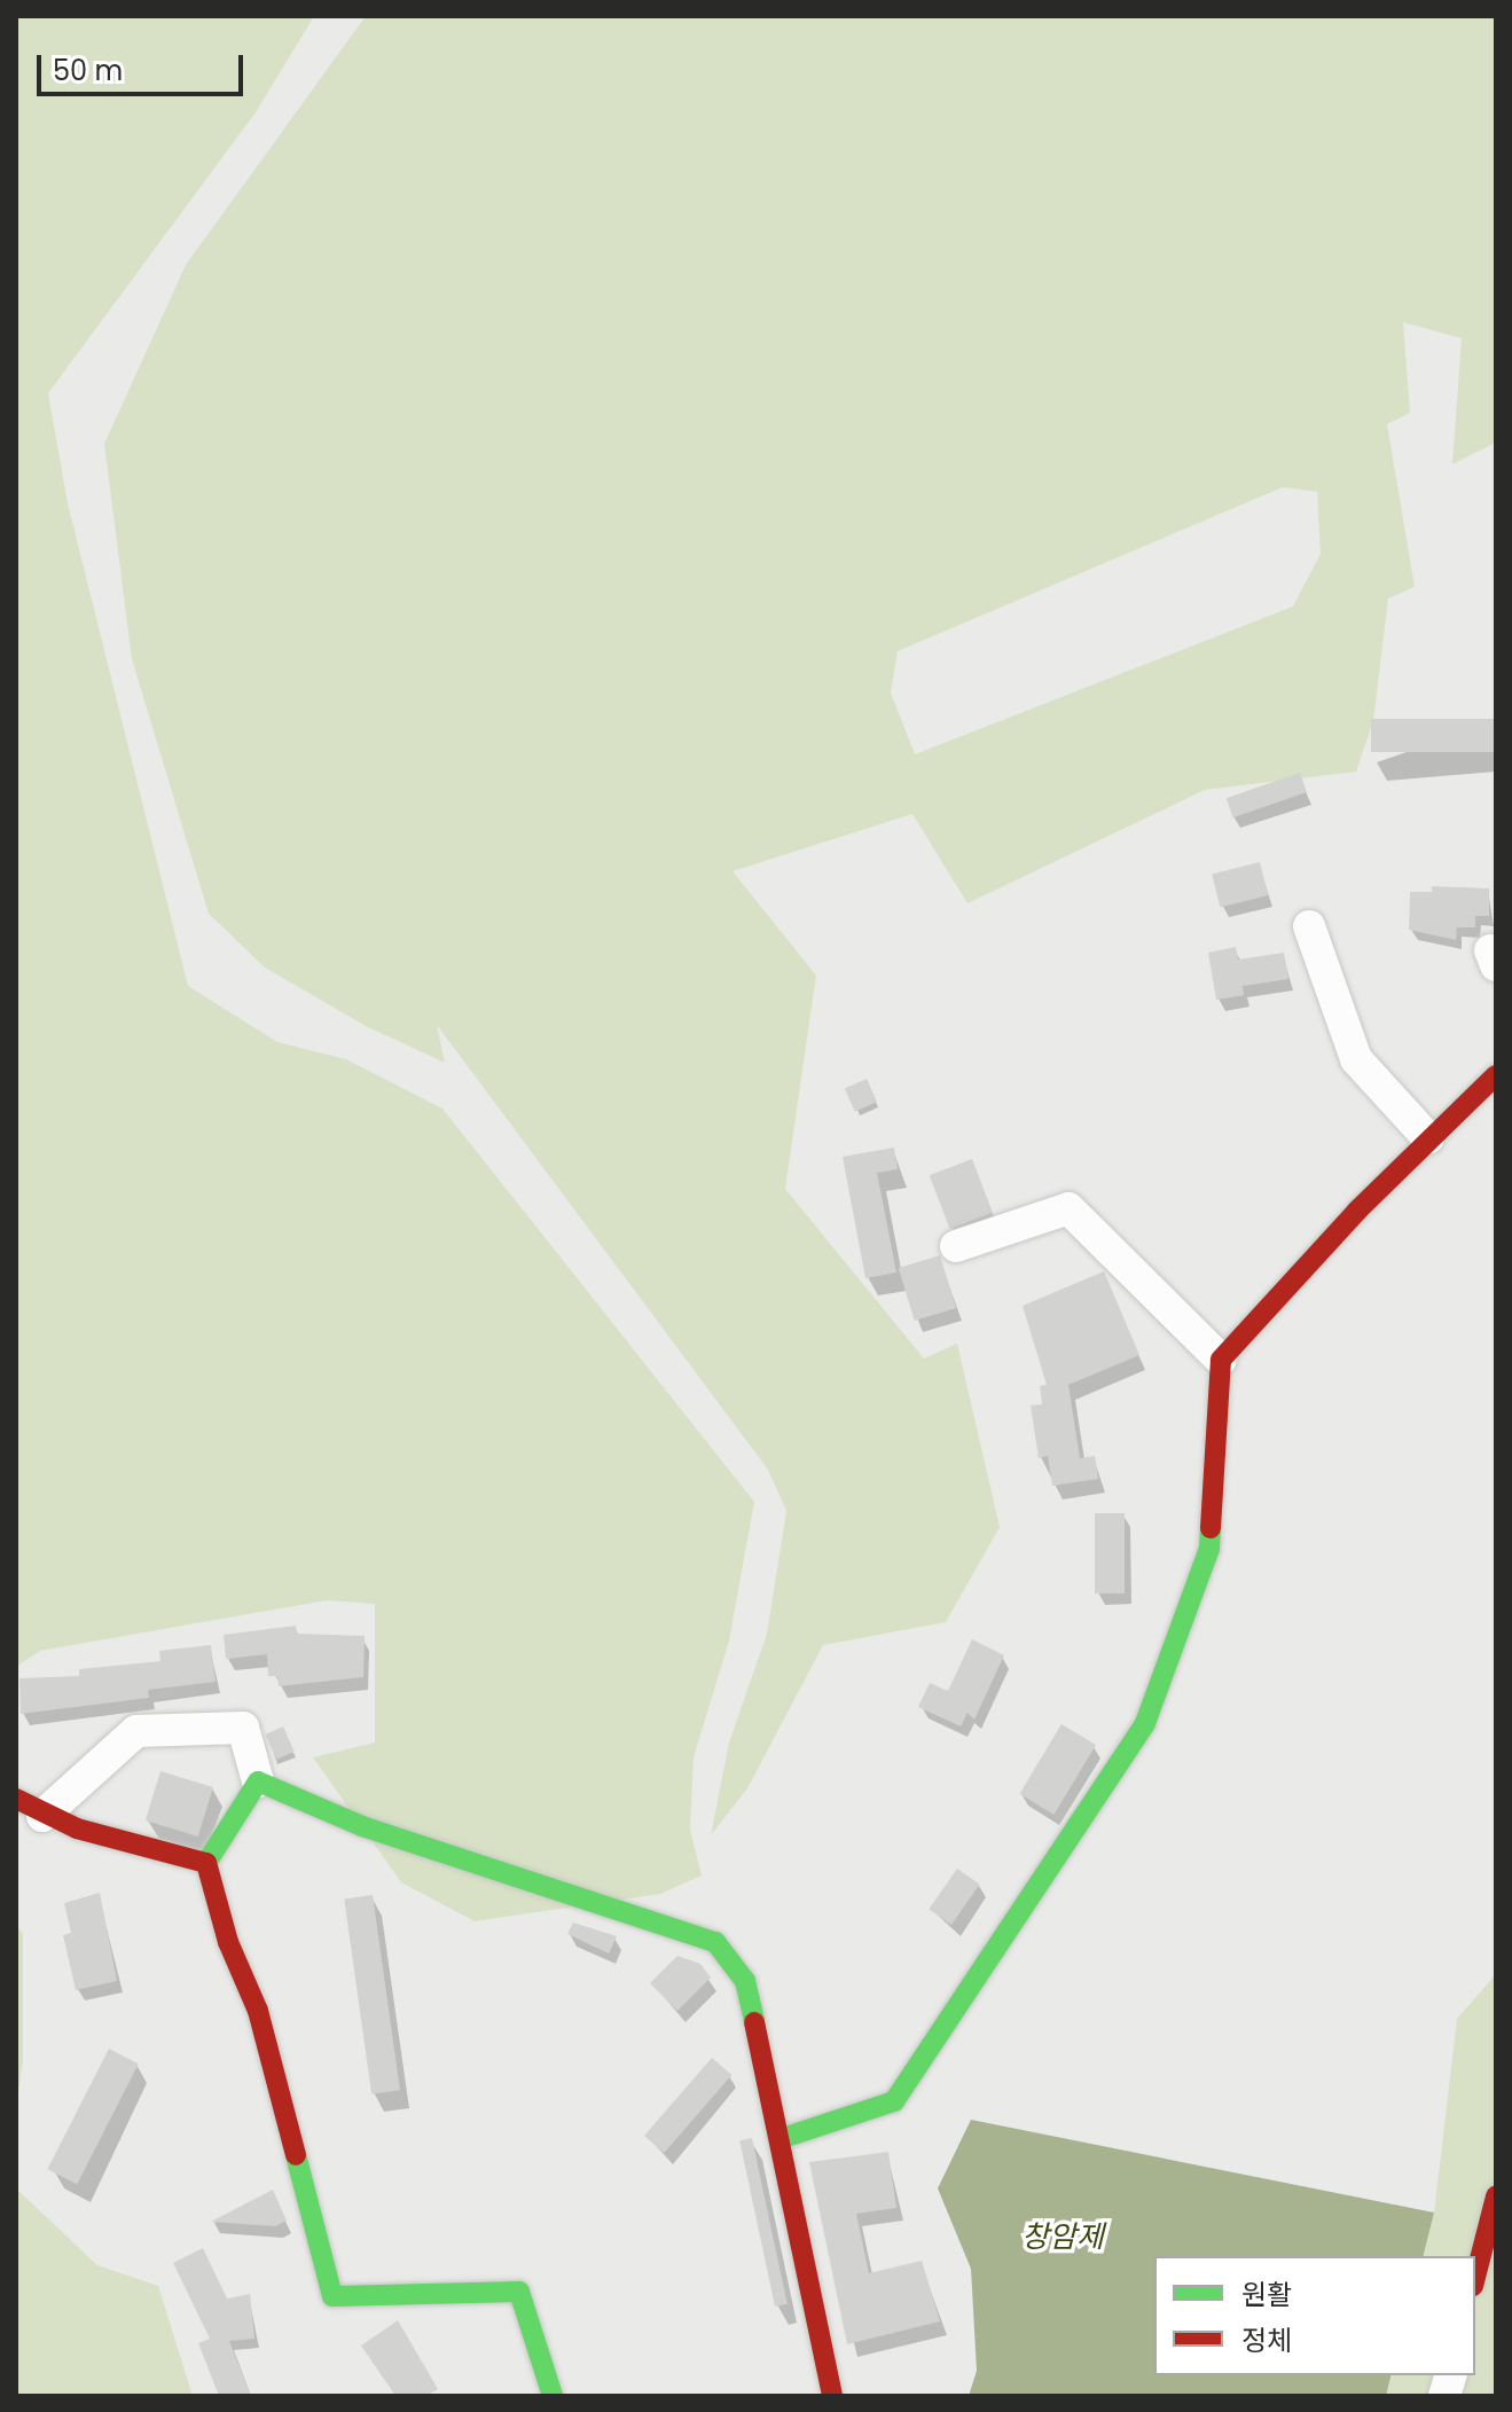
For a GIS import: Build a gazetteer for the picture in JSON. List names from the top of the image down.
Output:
{
  "water": ["창암제"],
  "legend": ["원활", "정체"],
  "scale_bar": "50 m"
}
